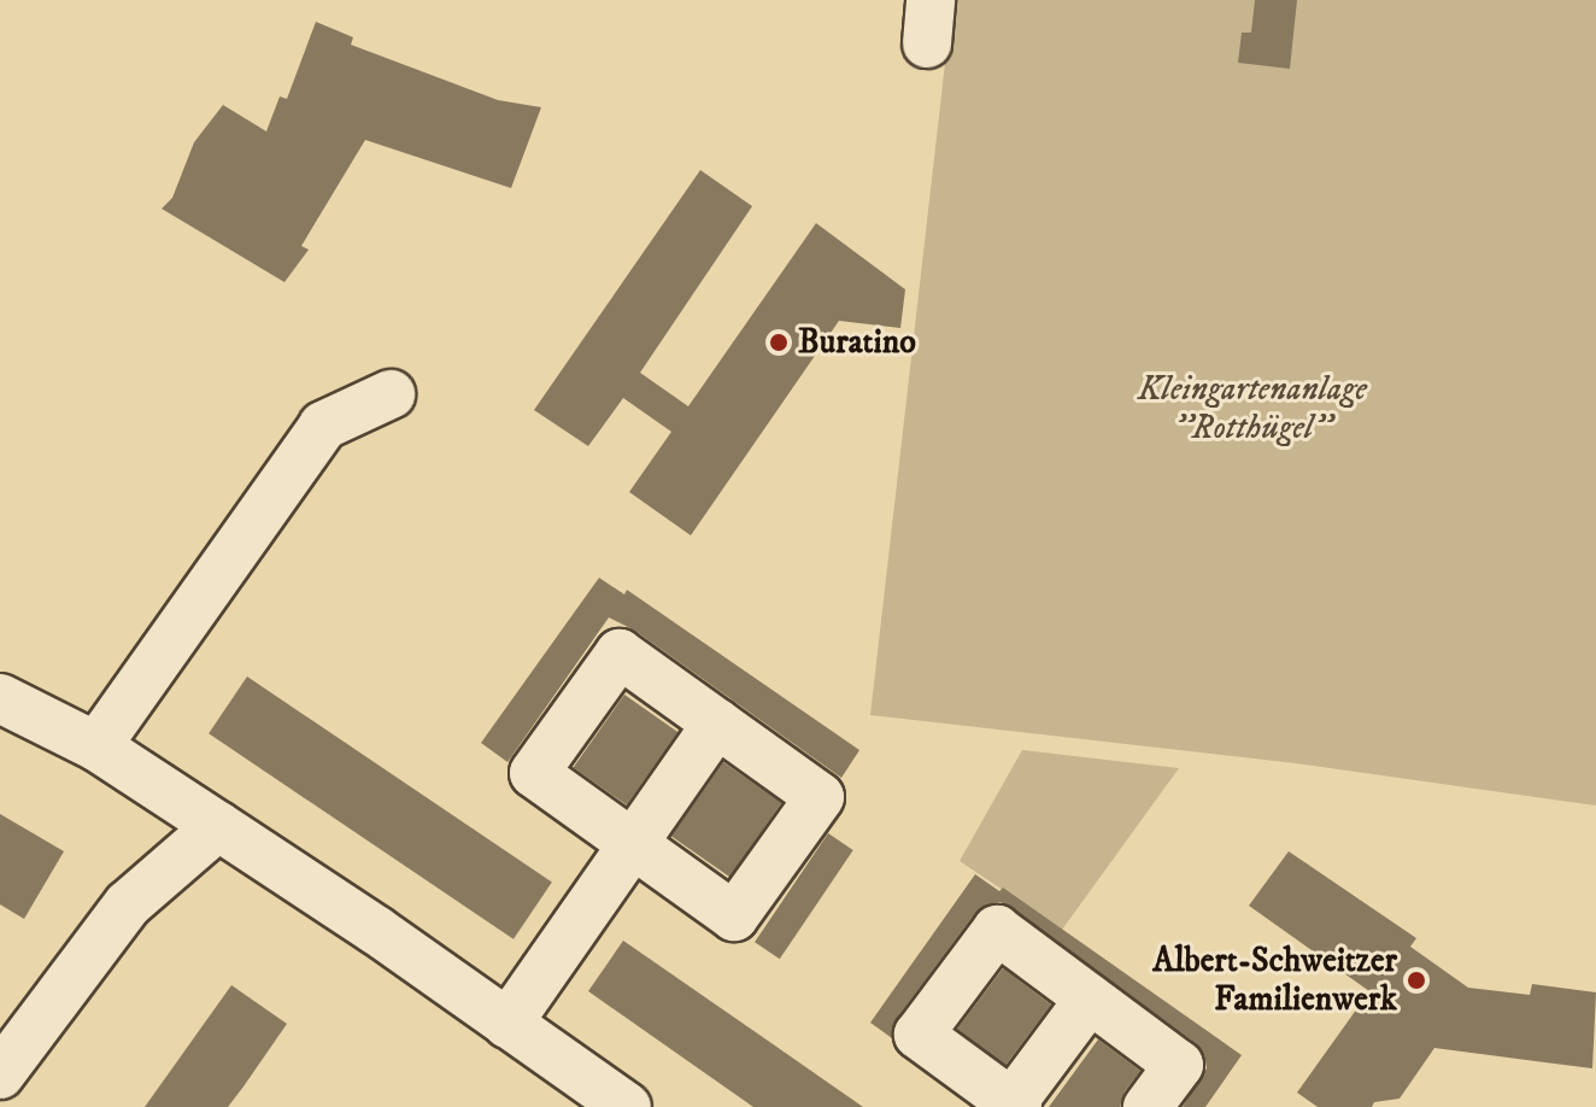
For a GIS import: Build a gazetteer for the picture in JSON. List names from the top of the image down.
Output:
{
  "parks": ["Kleingartenanlage ''Rotthügel''"],
  "places": ["Buratino", "Albert-Schweitzer Familienwerk"]
}
